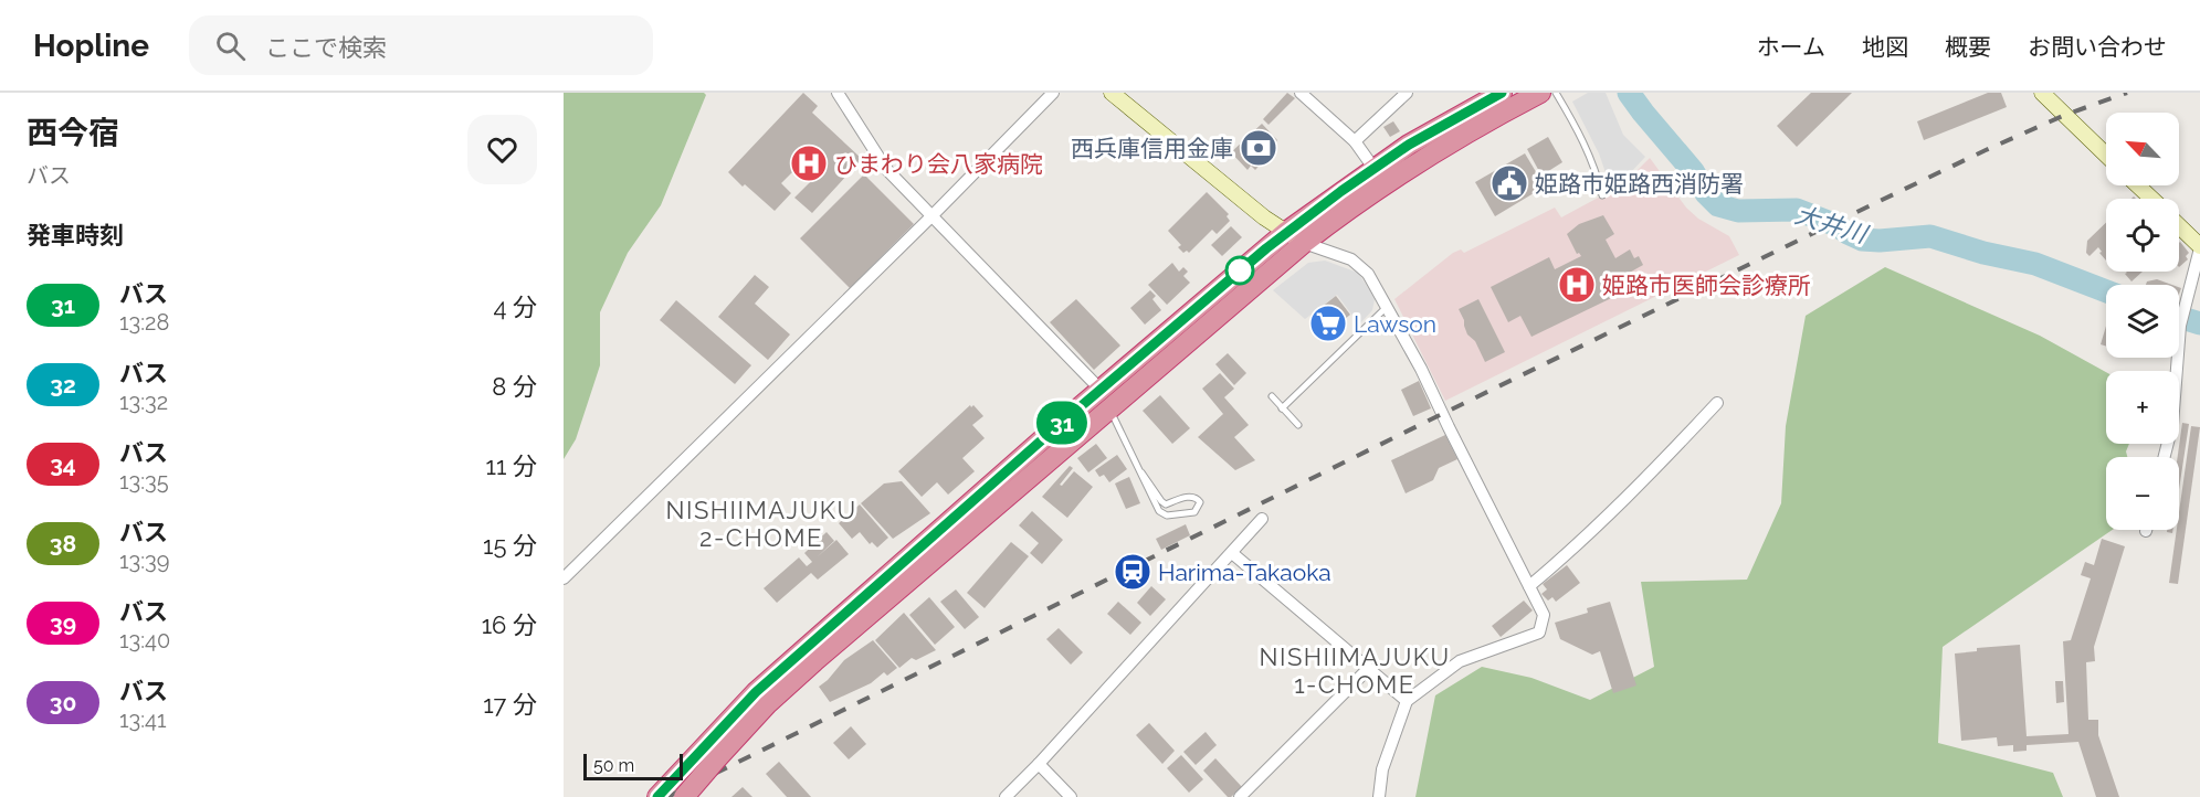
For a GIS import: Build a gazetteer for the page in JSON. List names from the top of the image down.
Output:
{
  "districts": ["NISHIIMAJUKU 2-CHOME", "NISHIIMAJUKU 1-CHOME"],
  "water": ["大井川"],
  "places": {
    "bank": ["西兵庫信用金庫"],
    "hospital": ["ひまわり会八家病院", "姫路市医師会診療所"],
    "public building": ["姫路市姫路西消防署"],
    "supermarket": ["Lawson"],
    "station": ["Harima-Takaoka"]
  },
  "lines": ["bus line 31"],
  "scale_bar": "50 m",
  "north": "top left",
  "page": {
    "header": "Hopline",
    "search": "ここで検索",
    "nav": [
      "ホーム",
      "地図",
      "概要",
      "お問い合わせ"
    ],
    "heading": [
      ["西今宿", "バス"],
      "発車時刻"
    ],
    "on_map": "31",
    "map_buttons": ["+", "−"],
    "list": [
      {
        "mark": "31",
        "name": "バス",
        "note": "13:28",
        "value": "4 分"
      },
      {
        "mark": "32",
        "name": "バス",
        "note": "13:32",
        "value": "8 分"
      },
      {
        "mark": "34",
        "name": "バス",
        "note": "13:35",
        "value": "11 分"
      },
      {
        "mark": "38",
        "name": "バス",
        "note": "13:39",
        "value": "15 分"
      },
      {
        "mark": "39",
        "name": "バス",
        "note": "13:40",
        "value": "16 分"
      },
      {
        "mark": "30",
        "name": "バス",
        "note": "13:41",
        "value": "17 分"
      }
    ],
    "scale": "50 m"
  }
}
